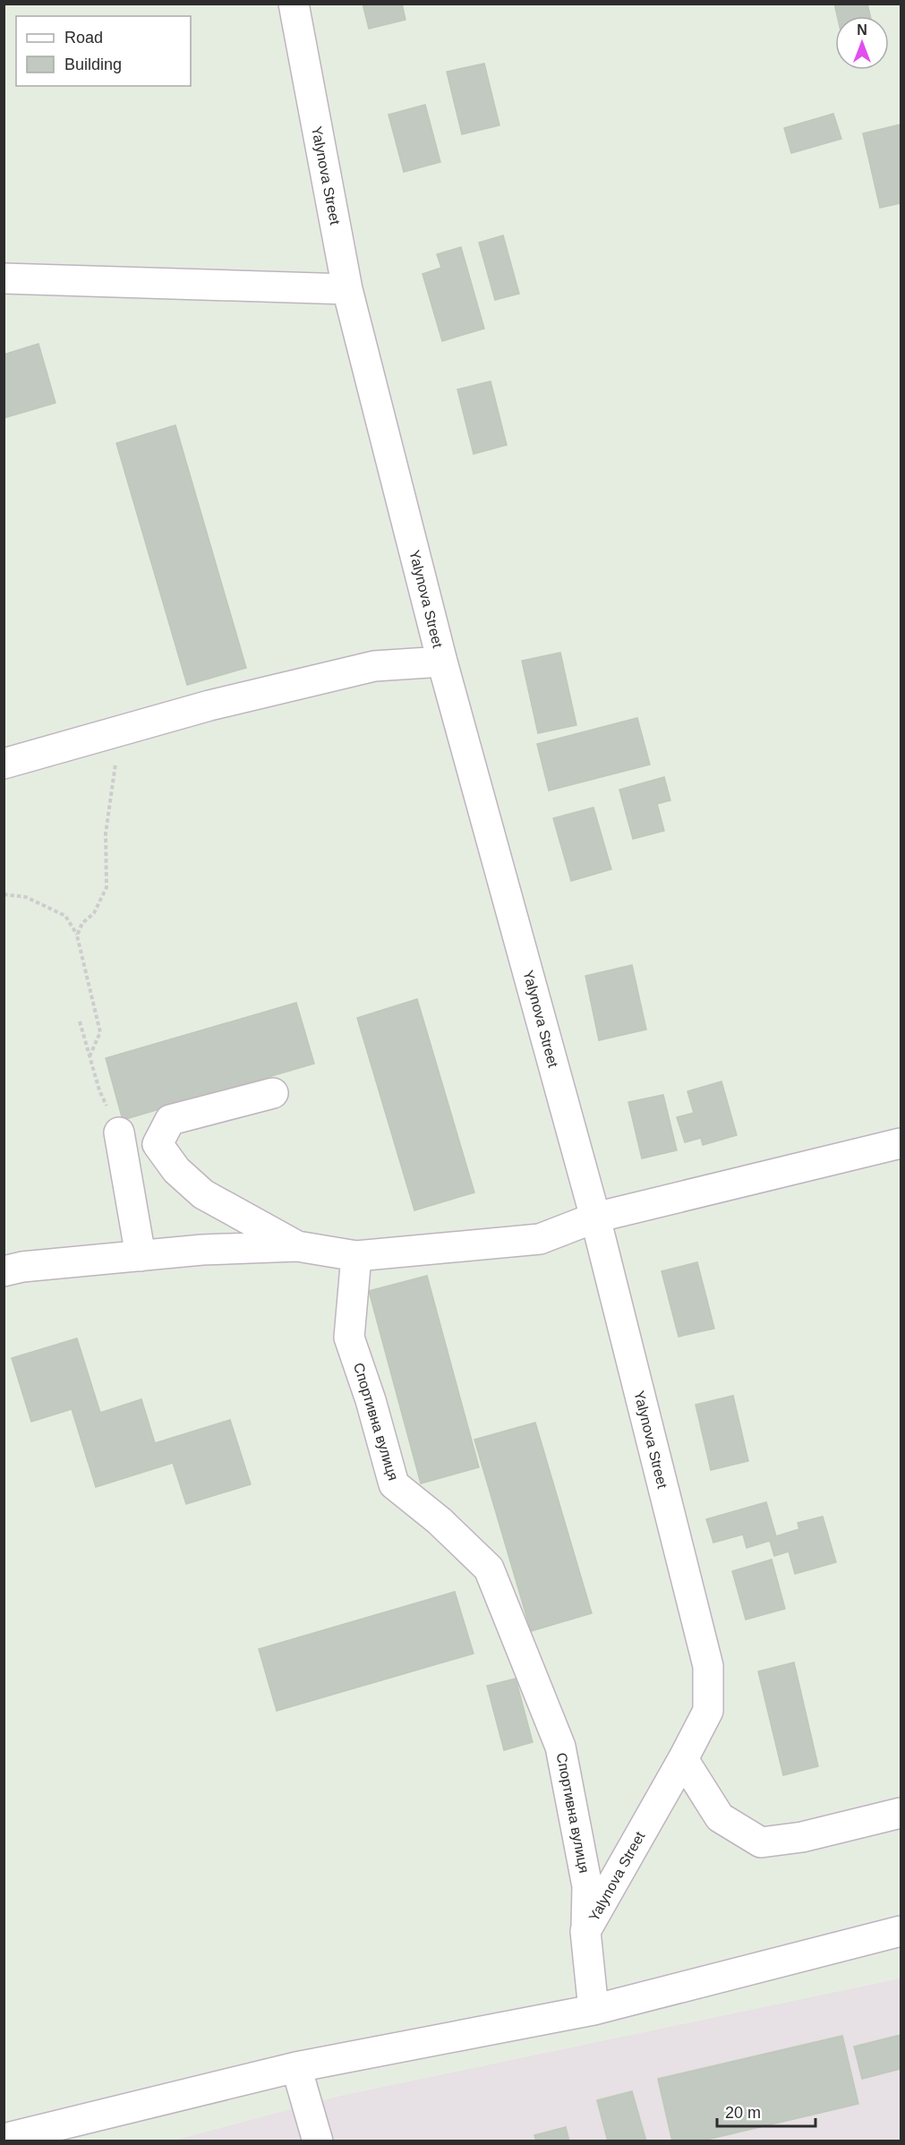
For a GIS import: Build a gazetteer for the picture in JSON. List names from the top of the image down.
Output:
{
  "streets": {
    "street": ["Yalynova Street", "Спортивна вулиця"]
  },
  "crossings": [
    ["Yalynova Street", "Спортивна вулиця"]
  ],
  "legend": ["Road", "Building"],
  "scale_bar": "20 m",
  "north": "top"
}
